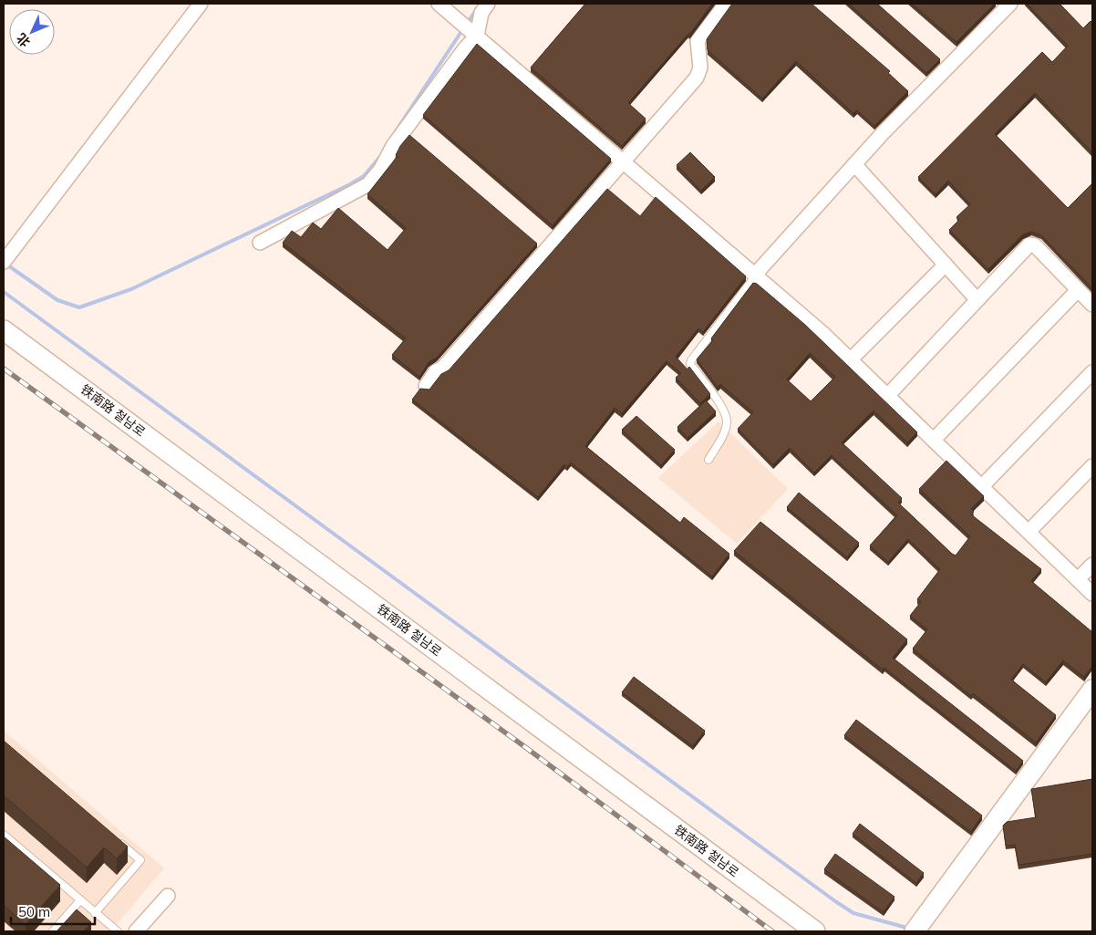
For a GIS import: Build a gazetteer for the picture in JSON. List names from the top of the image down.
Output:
{
  "streets": {
    "street": ["铁南路 철남로"]
  },
  "scale_bar": "50 m",
  "north": "bottom left"
}
